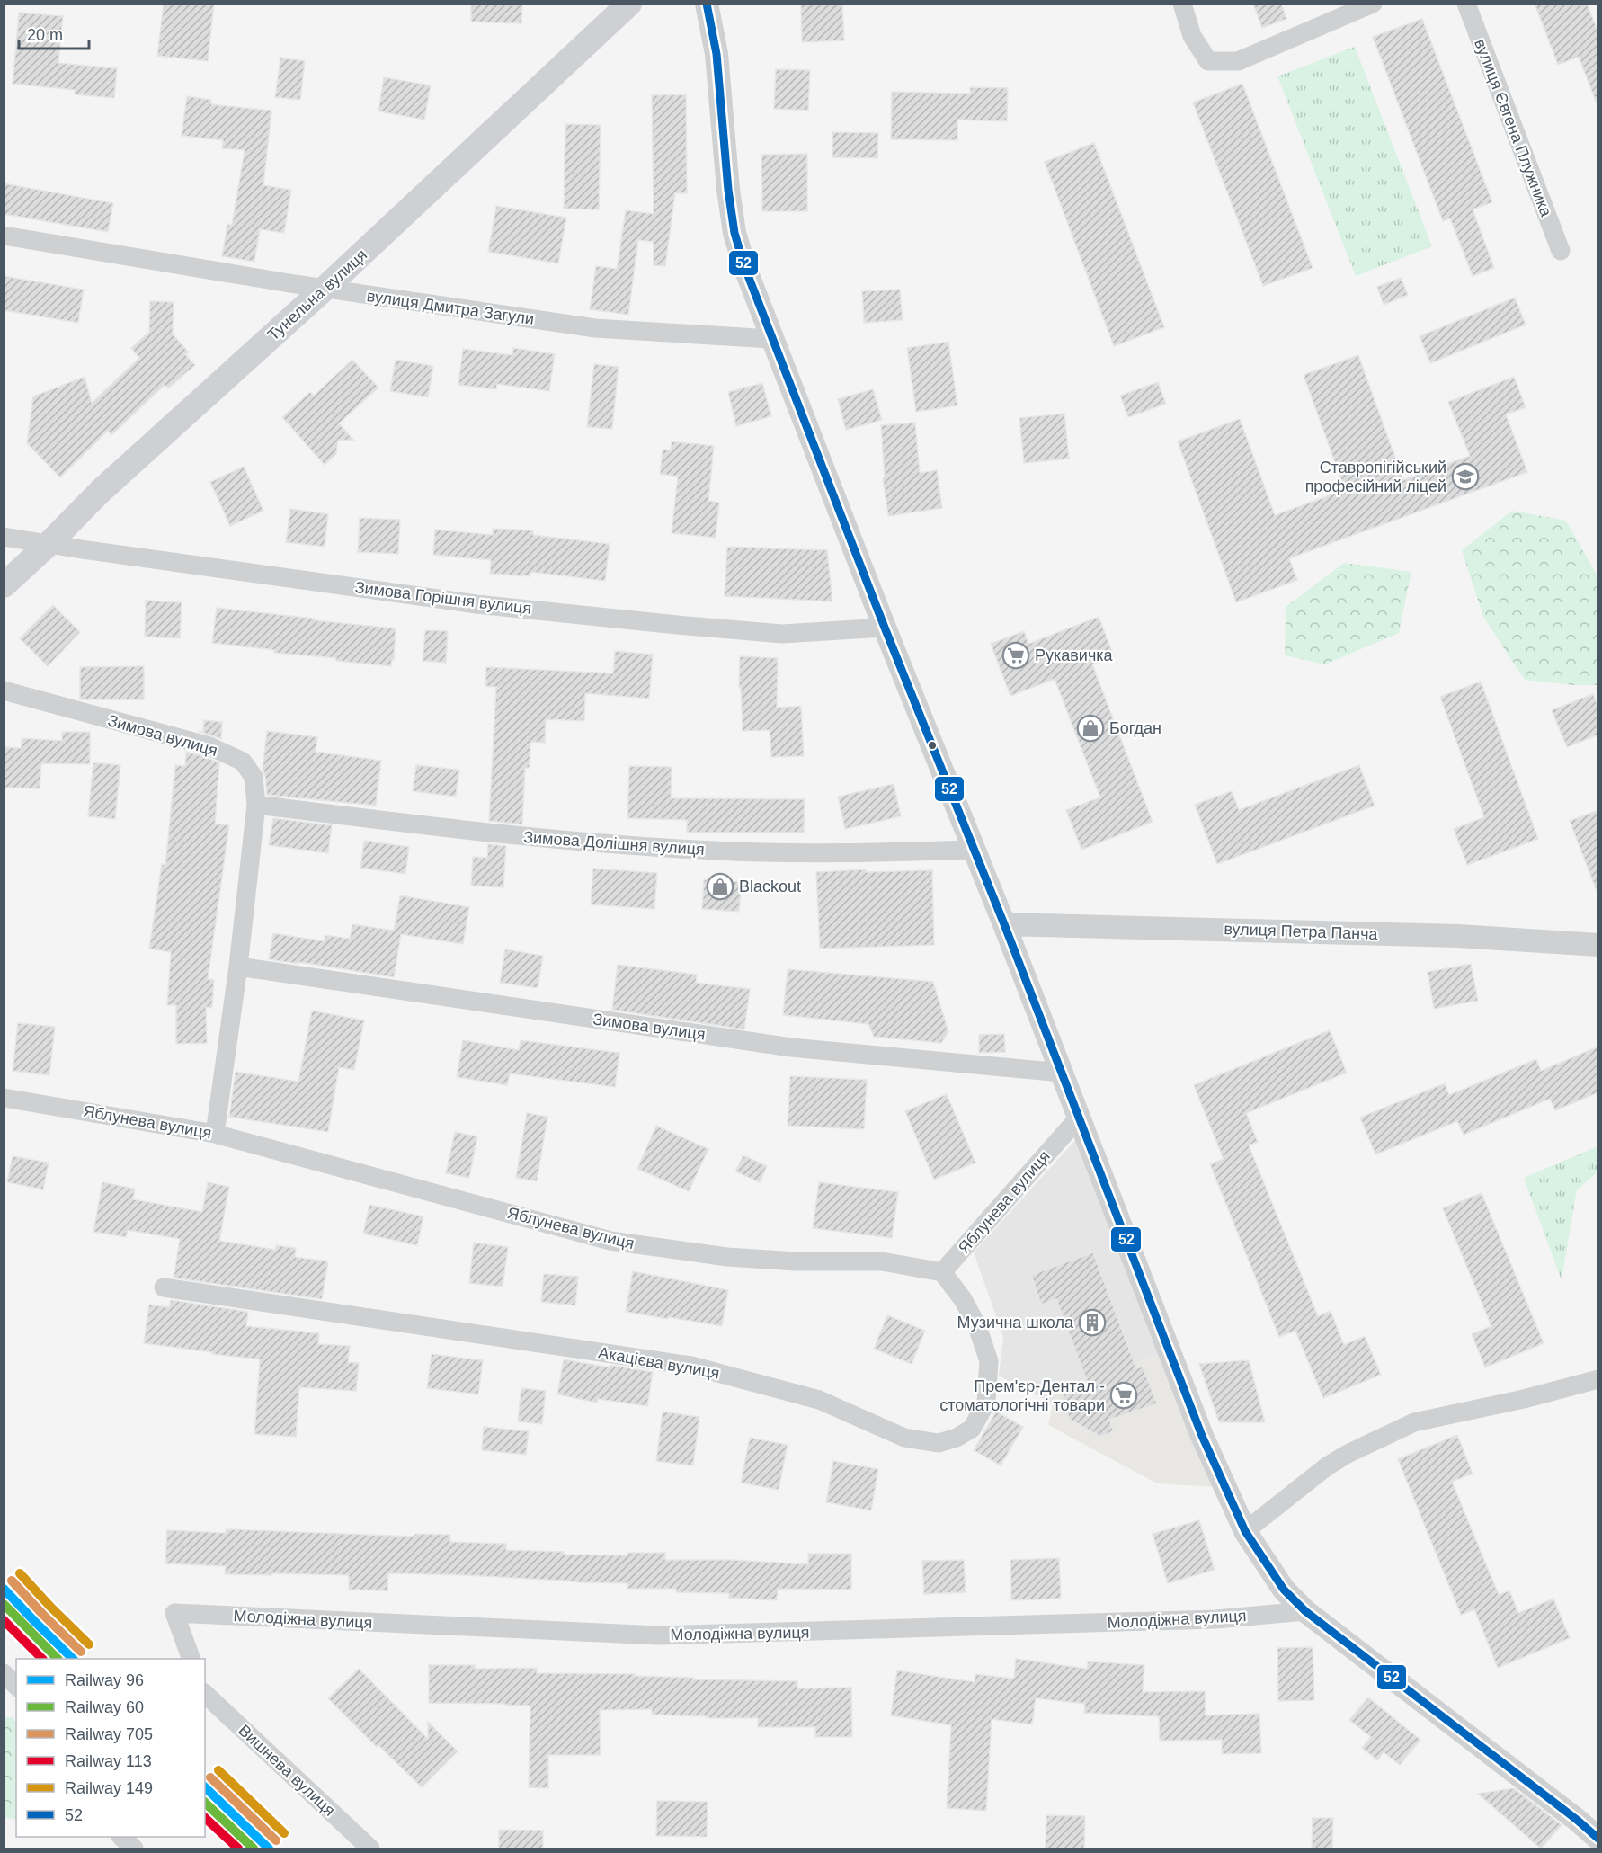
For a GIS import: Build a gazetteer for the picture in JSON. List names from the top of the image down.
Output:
{
  "streets": {
    "main road": ["Тунельна вулиця"],
    "street": [
      "вулиця Євгена Плужника",
      "вулиця Дмитра Загули",
      "Зимова Горішня вулиця",
      "Зимова вулиця",
      "Зимова Долішня вулиця",
      "вулиця Петра Панча",
      "Яблунева вулиця",
      "Акацієва вулиця",
      "Молодіжна вулиця",
      "Вишнева вулиця"
    ]
  },
  "crossings": [
    ["Тунельна вулиця", "вулиця Дмитра Загули"],
    ["Тунельна вулиця", "Зимова Горішня вулиця"],
    ["Зимова вулиця", "Зимова Долішня вулиця"],
    ["Зимова вулиця", "Яблунева вулиця"],
    ["Яблунева вулиця", "Акацієва вулиця"]
  ],
  "places": {
    "school or university": ["Ставропігійський професійний ліцей"],
    "supermarket": ["Рукавичка", "Прем'єр-Дентал - стоматологічні товари"],
    "shop": ["Богдан", "Blackout"],
    "building": ["Музична школа"]
  },
  "lines": [
    "transit line 52",
    "rail line 149",
    "rail line 705",
    "rail line 96",
    "rail line 60",
    "rail line 113"
  ],
  "legend": [
    "Railway 96",
    "Railway 60",
    "Railway 705",
    "Railway 113",
    "Railway 149",
    "52"
  ],
  "scale_bar": "20 m"
}
